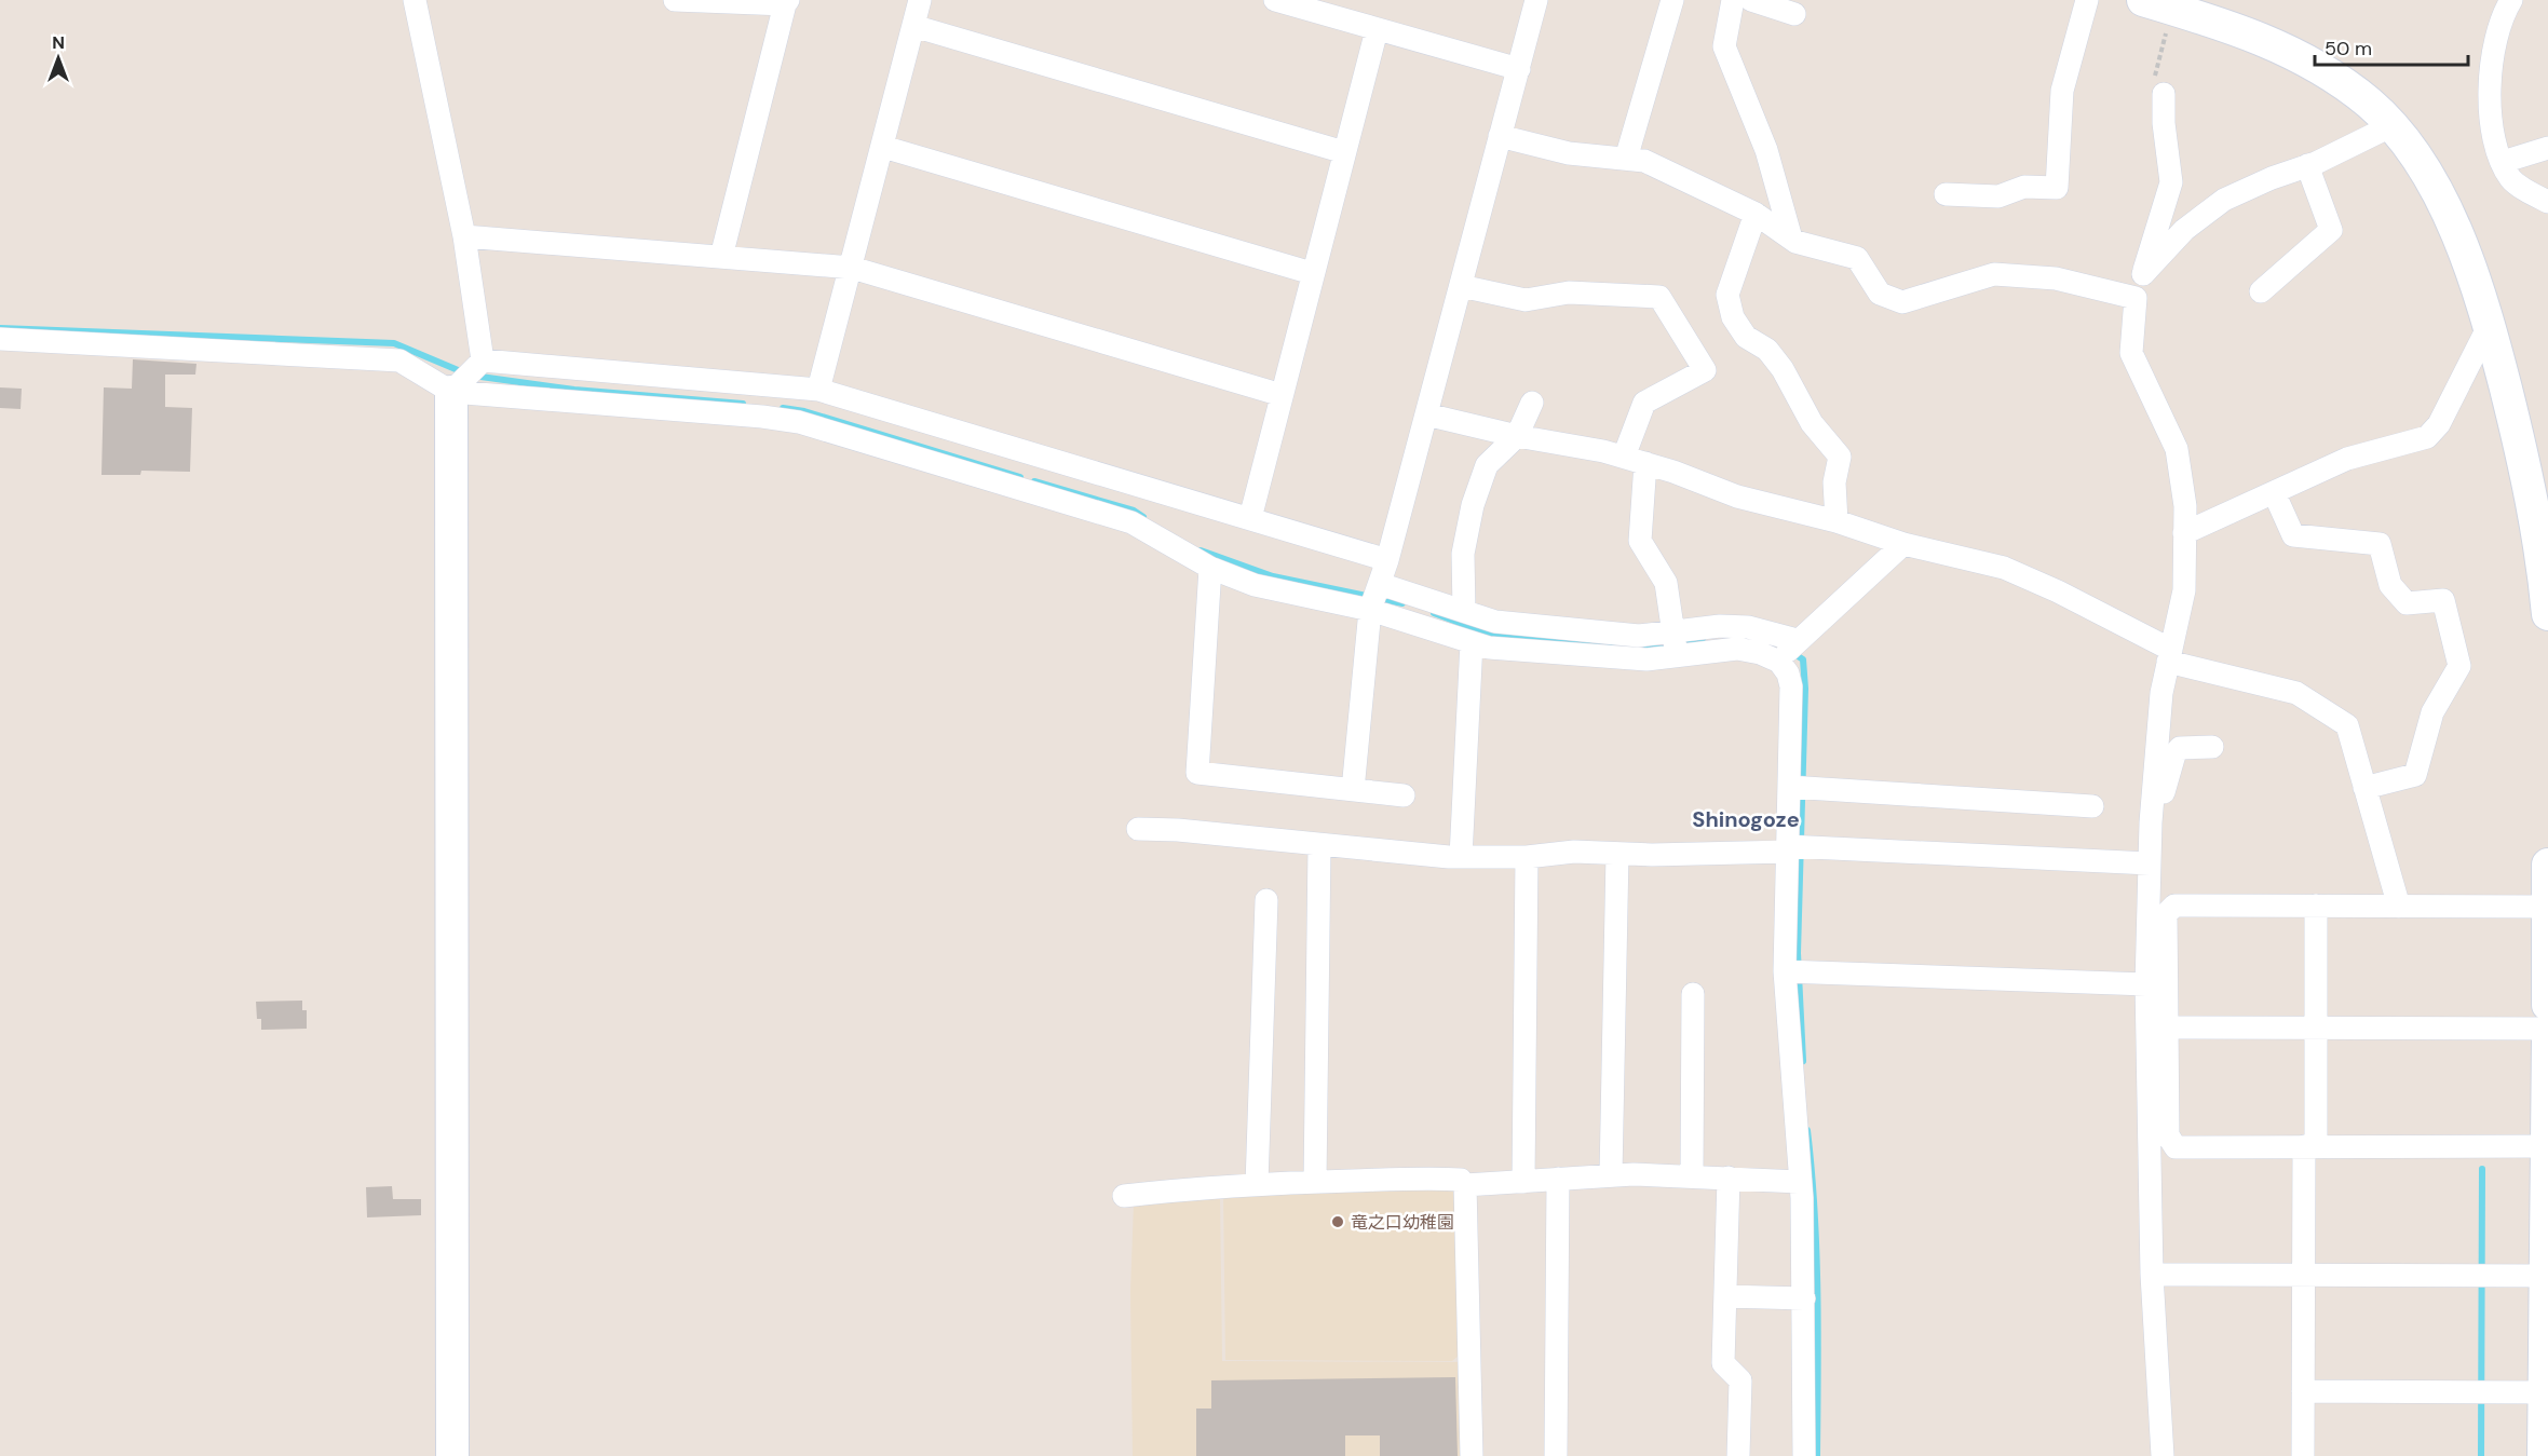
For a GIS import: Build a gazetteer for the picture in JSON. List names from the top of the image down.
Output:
{
  "districts": ["Shinogoze"],
  "places": ["竜之口幼稚園"],
  "scale_bar": "50 m",
  "north": "top"
}
